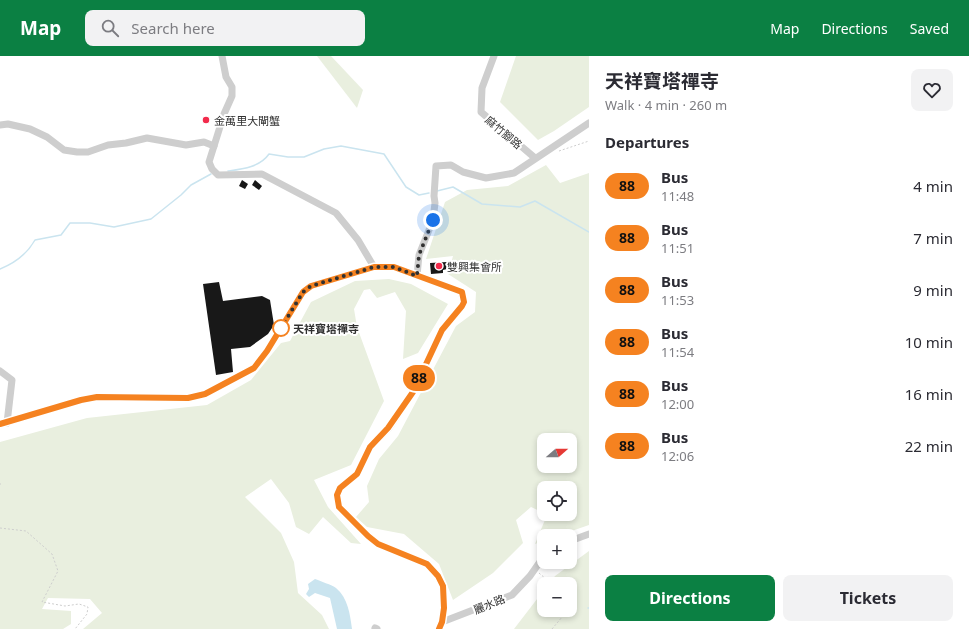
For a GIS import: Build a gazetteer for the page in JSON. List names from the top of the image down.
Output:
{
  "streets": {
    "street": ["麻竹腳路", "麗水路"]
  },
  "places": ["金萬里大閘蟹", "雙興集會所", "天祥寶塔禪寺"],
  "lines": ["bus line 88"],
  "north": "right",
  "page": {
    "header": "Map",
    "search": "Search here",
    "nav": ["Map", "Directions", "Saved"],
    "on_map": "88",
    "heading": [
      ["天祥寶塔禪寺", "Walk · 4 min · 260 m"],
      "Departures"
    ],
    "list": [
      {
        "mark": "88",
        "name": "Bus",
        "note": "11:48",
        "value": "4 min"
      },
      {
        "mark": "88",
        "name": "Bus",
        "note": "11:51",
        "value": "7 min"
      },
      {
        "mark": "88",
        "name": "Bus",
        "note": "11:53",
        "value": "9 min"
      },
      {
        "mark": "88",
        "name": "Bus",
        "note": "11:54",
        "value": "10 min"
      },
      {
        "mark": "88",
        "name": "Bus",
        "note": "12:00",
        "value": "16 min"
      },
      {
        "mark": "88",
        "name": "Bus",
        "note": "12:06",
        "value": "22 min"
      }
    ],
    "map_buttons": ["+", "−"],
    "buttons": ["Directions", "Tickets"]
  }
}
